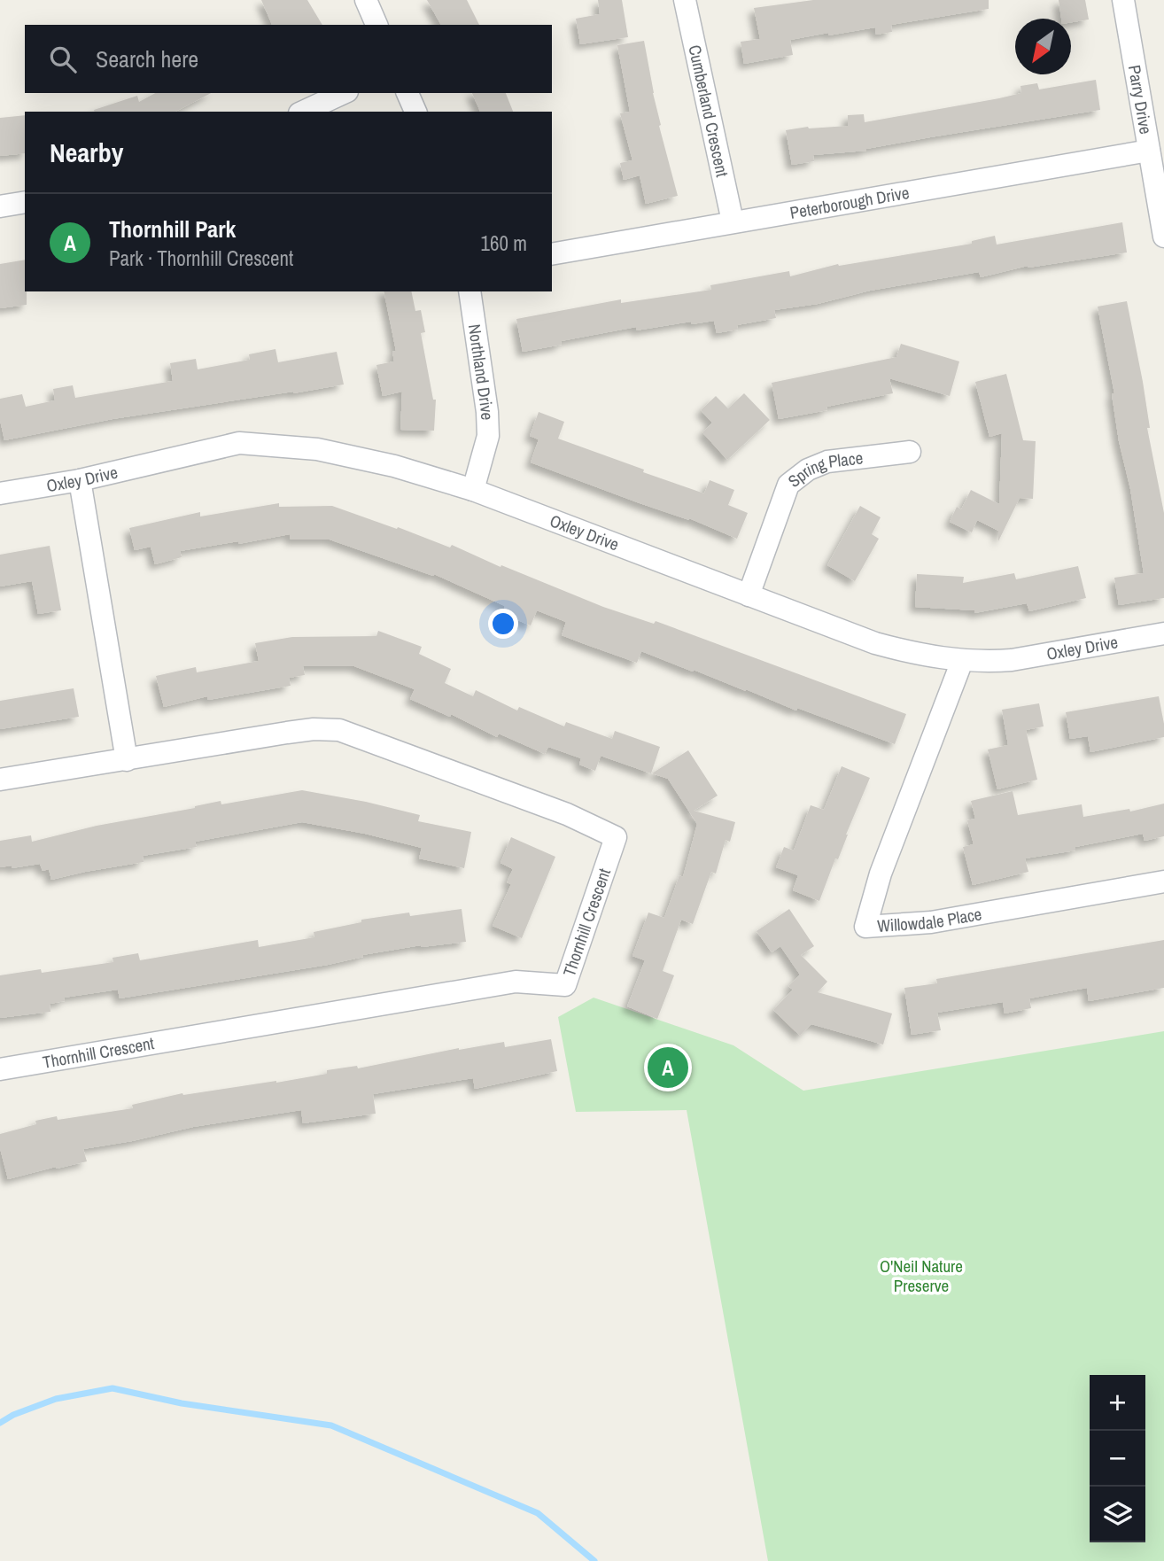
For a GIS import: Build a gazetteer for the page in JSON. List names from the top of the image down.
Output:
{
  "streets": {
    "street": [
      "Parry Drive",
      "Cumberland Crescent",
      "Peterborough Drive",
      "Northland Drive",
      "Spring Place",
      "Oxley Drive",
      "Willowdale Place",
      "Thornhill Crescent"
    ]
  },
  "crossings": [
    ["Parry Drive", "Peterborough Drive"],
    ["Cumberland Crescent", "Peterborough Drive"],
    ["Northland Drive", "Oxley Drive"],
    ["Spring Place", "Oxley Drive"],
    ["Oxley Drive", "Willowdale Place"]
  ],
  "parks": ["O'Neil Nature Preserve"],
  "north": "bottom left",
  "page": {
    "search": "Search here",
    "heading": "Nearby",
    "list": [
      {
        "mark": "A",
        "name": "Thornhill Park",
        "note": "Park · Thornhill Crescent",
        "value": "160 m"
      }
    ],
    "pins": "A",
    "map_buttons": ["+", "−"]
  }
}
